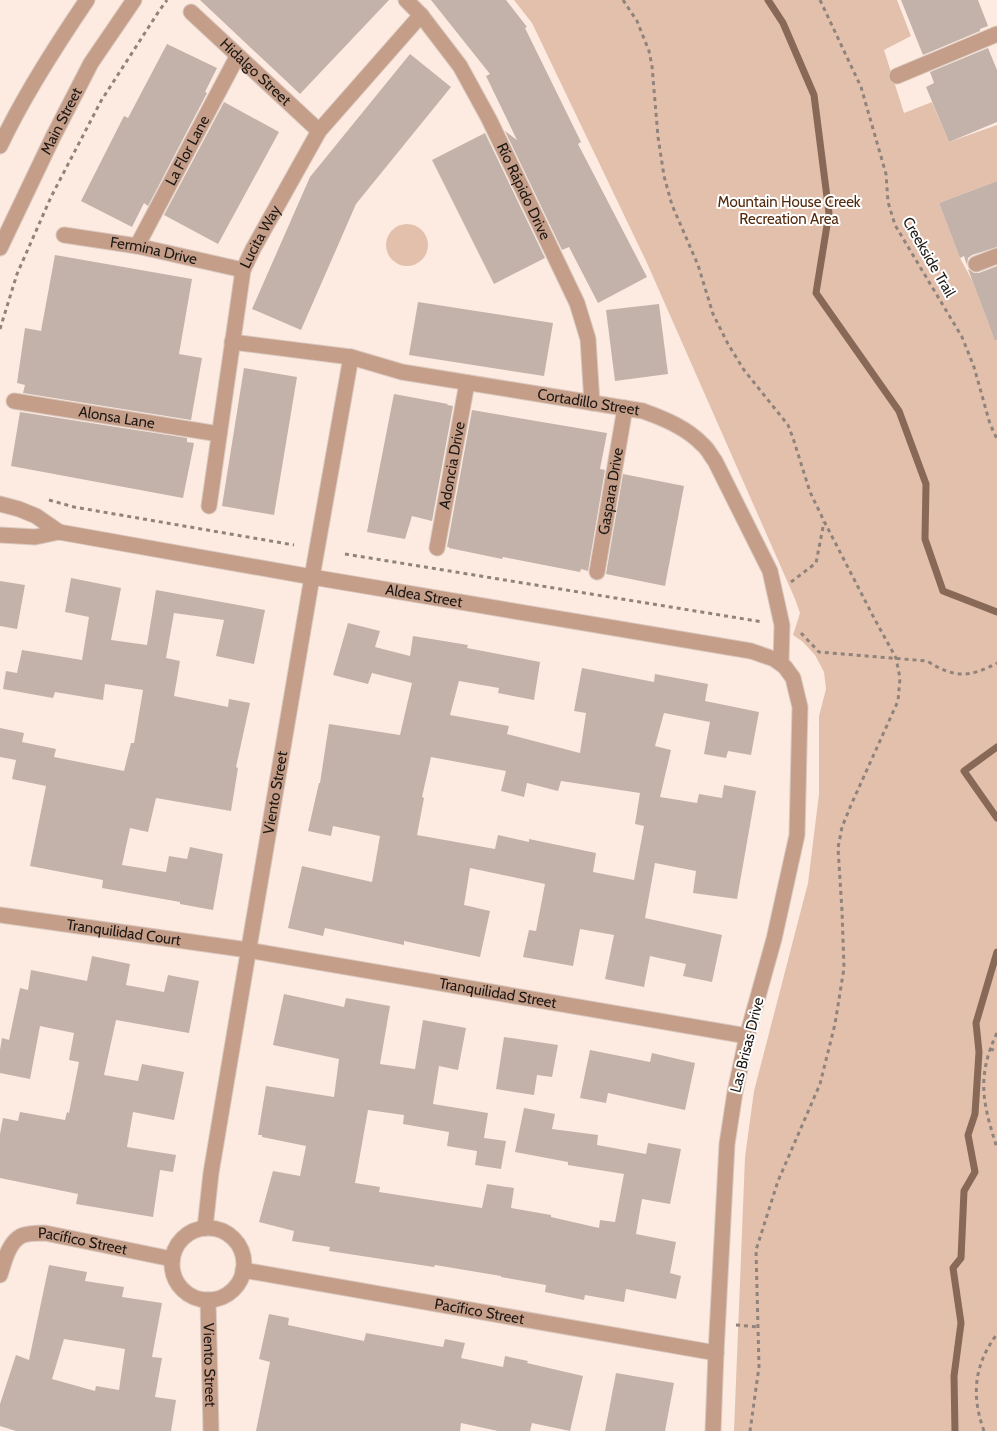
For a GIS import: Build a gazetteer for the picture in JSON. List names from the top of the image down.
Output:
{
  "streets": {
    "street": [
      "Hidalgo Street",
      "Main Street",
      "La Flor Lane",
      "Río Rápido Drive",
      "Lucita Way",
      "Fermina Drive",
      "Cortadillo Street",
      "Alonsa Lane",
      "Adoncia Drive",
      "Gaspara Drive",
      "Aldea Street",
      "Viento Street",
      "Tranquilidad Court",
      "Tranquilidad Street",
      "Las Brisas Drive",
      "Pacífico Street"
    ],
    "path": ["Creekside Trail"]
  },
  "crossings": [
    ["Hidalgo Street", "La Flor Lane"],
    ["Hidalgo Street", "Lucita Way"],
    ["La Flor Lane", "Fermina Drive"],
    ["Río Rápido Drive", "Lucita Way"],
    ["Río Rápido Drive", "Cortadillo Street"],
    ["Lucita Way", "Fermina Drive"],
    ["Lucita Way", "Cortadillo Street"],
    ["Lucita Way", "Alonsa Lane"],
    ["Cortadillo Street", "Adoncia Drive"],
    ["Cortadillo Street", "Gaspara Drive"],
    ["Cortadillo Street", "Aldea Street"],
    ["Cortadillo Street", "Viento Street"],
    ["Cortadillo Street", "Las Brisas Drive"],
    ["Aldea Street", "Viento Street"],
    ["Aldea Street", "Las Brisas Drive"],
    ["Viento Street", "Tranquilidad Court"],
    ["Viento Street", "Tranquilidad Street"],
    ["Viento Street", "Pacífico Street"],
    ["Tranquilidad Court", "Tranquilidad Street"],
    ["Tranquilidad Street", "Las Brisas Drive"],
    ["Las Brisas Drive", "Pacífico Street"]
  ],
  "parks": ["Mountain House Creek Recreation Area"]
}
